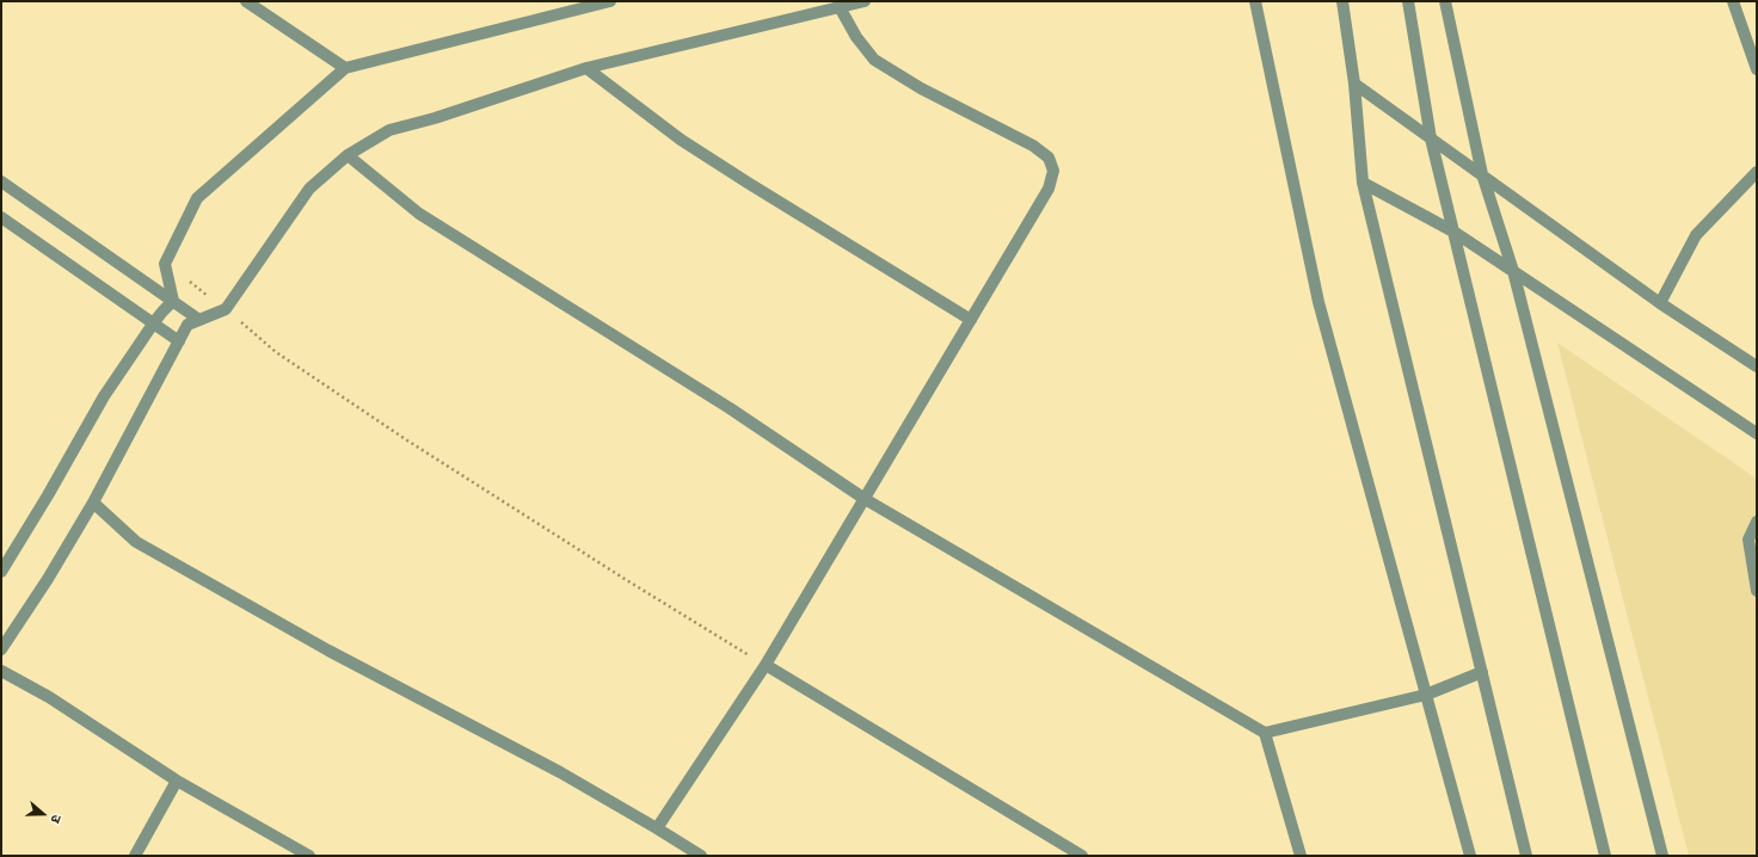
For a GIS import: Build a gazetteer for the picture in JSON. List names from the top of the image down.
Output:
{
  "north": "right"
}
